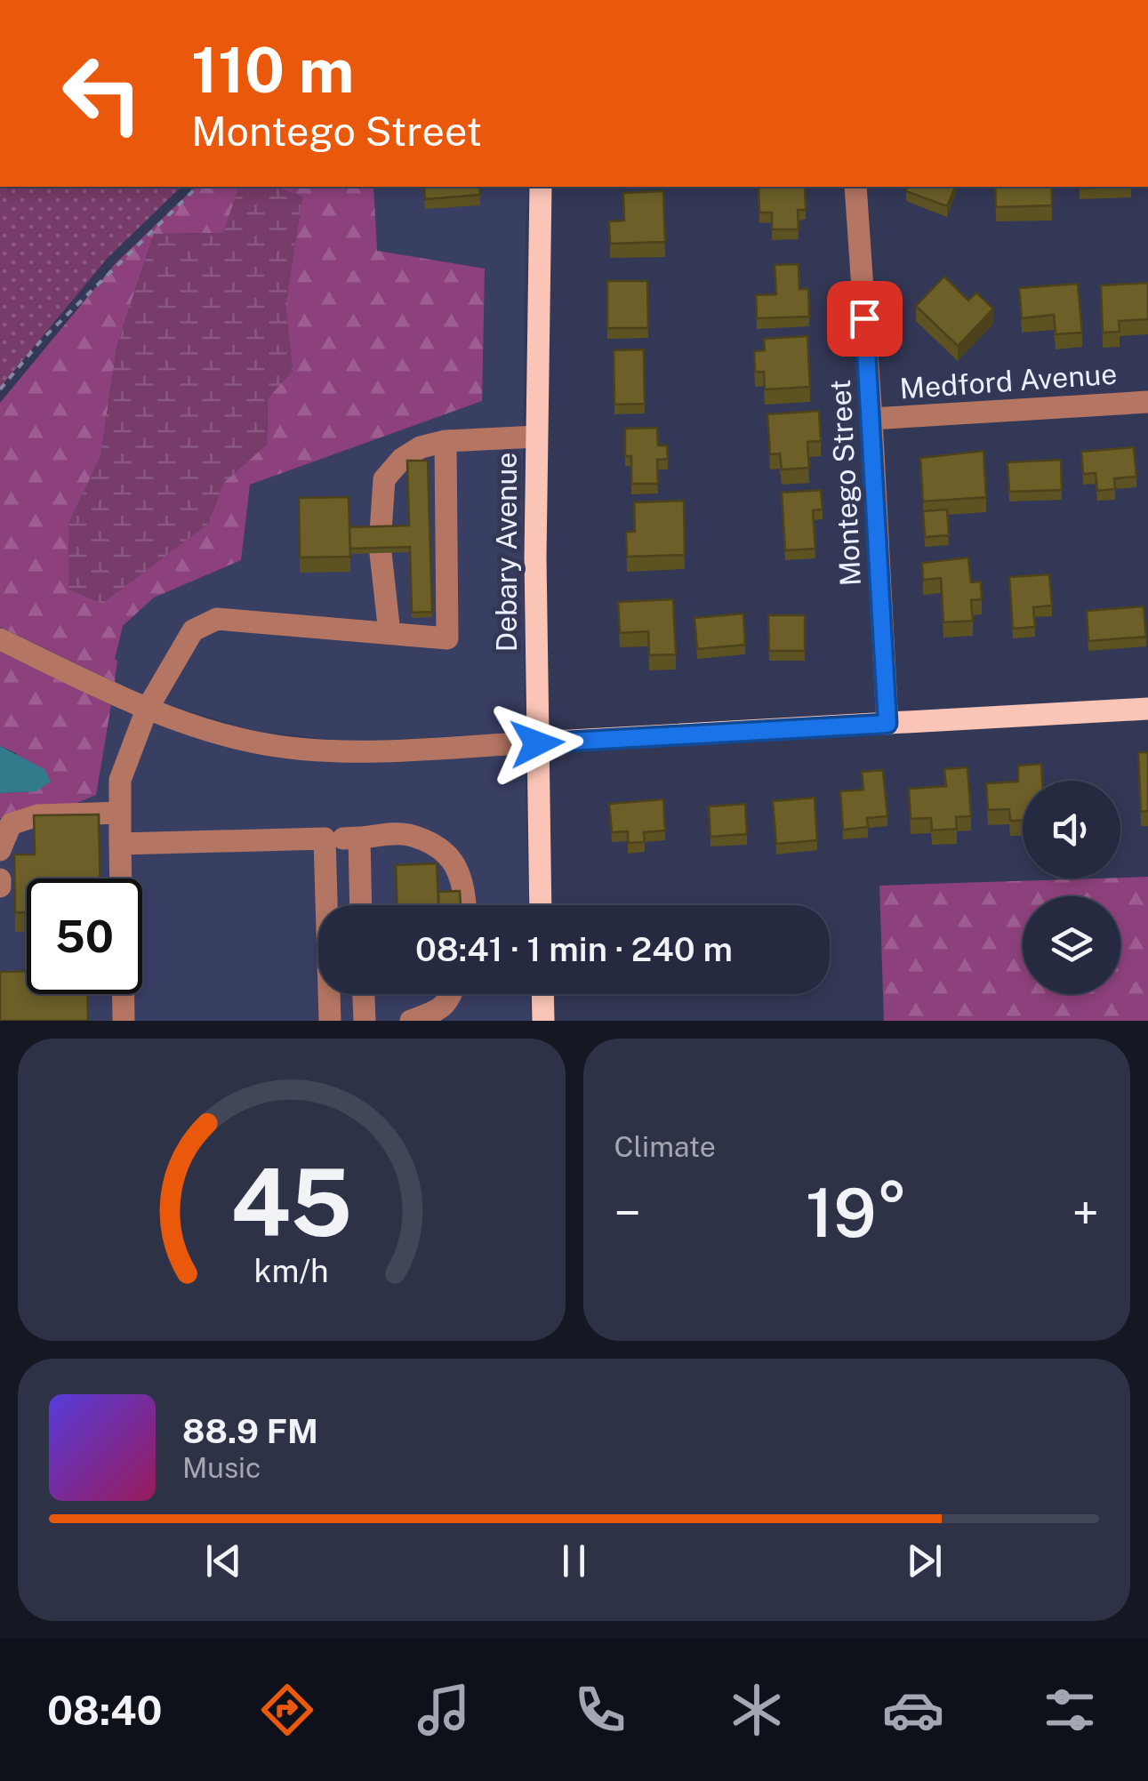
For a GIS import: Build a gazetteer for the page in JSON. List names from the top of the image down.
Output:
{
  "streets": {
    "main road": ["Debary Avenue"],
    "street": ["Medford Avenue", "Montego Street"]
  },
  "crossings": [
    ["Medford Avenue", "Montego Street"]
  ],
  "page": {
    "turn": ["110 m", "Montego Street"],
    "limit": "50",
    "trip": "08:41 · 1 min · 240 m",
    "tile": "Climate",
    "heat": ["−", "19°", "+"],
    "song": ["88.9 FM", "Music"],
    "tabs": "08:40",
    "gauge": ["45", "km/h"]
  }
}
